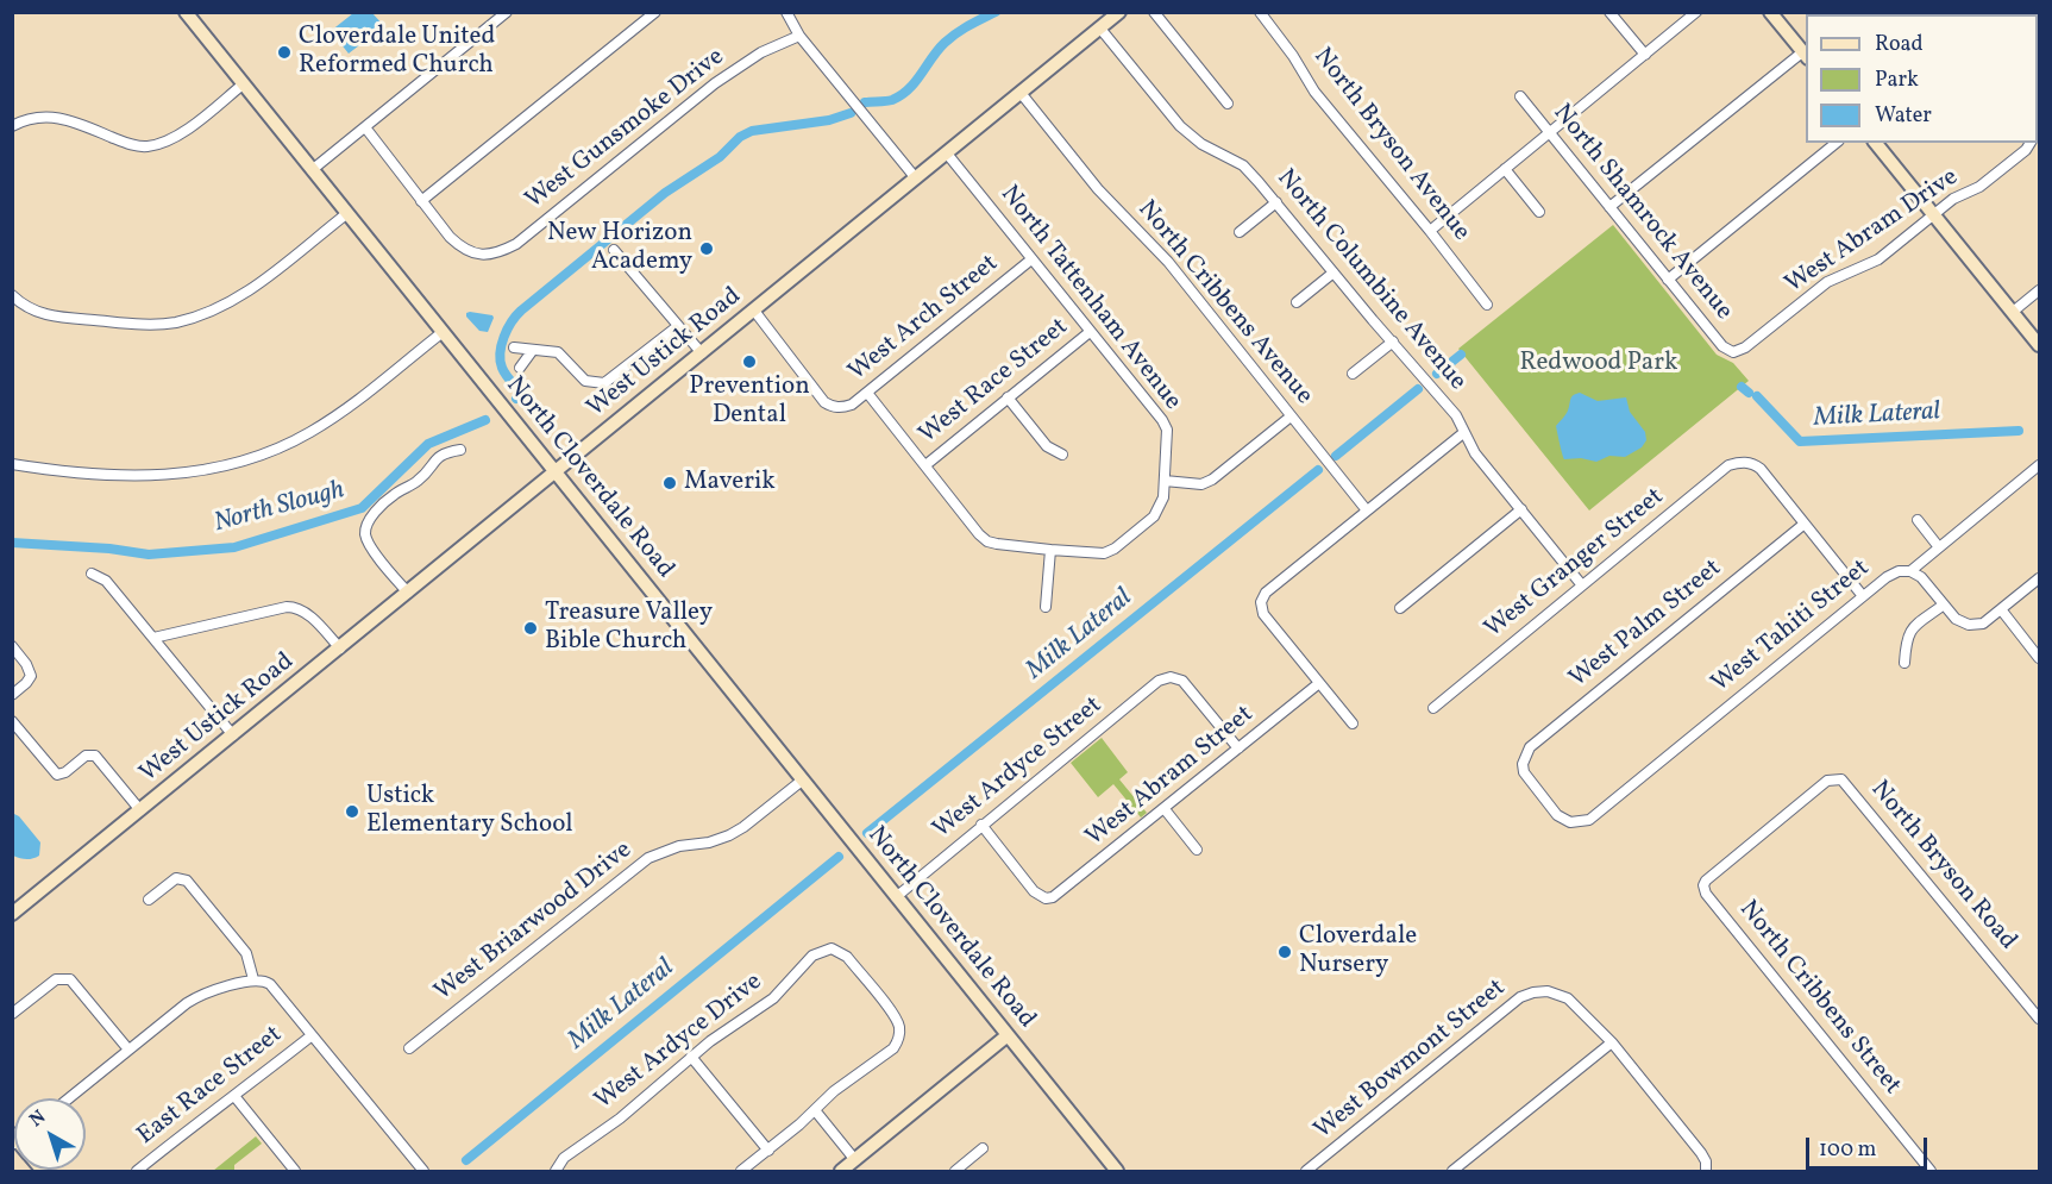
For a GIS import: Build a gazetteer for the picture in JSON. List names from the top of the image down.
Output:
{
  "streets": {
    "main road": ["West Ustick Road", "North Cloverdale Road"],
    "street": [
      "West Gunsmoke Drive",
      "North Bryson Avenue",
      "North Shamrock Avenue",
      "West Abram Drive",
      "North Columbine Avenue",
      "North Tattenham Avenue",
      "North Cribbens Avenue",
      "West Arch Street",
      "West Race Street",
      "West Granger Street",
      "West Palm Street",
      "West Tahiti Street",
      "West Ardyce Street",
      "West Abram Street",
      "North Bryson Road",
      "West Briarwood Drive",
      "North Cribbens Street",
      "West Ardyce Drive",
      "West Bowmont Street",
      "East Race Street"
    ]
  },
  "crossings": [
    ["North Shamrock Avenue", "West Abram Drive"],
    ["North Columbine Avenue", "West Ustick Road"],
    ["North Columbine Avenue", "West Granger Street"],
    ["North Tattenham Avenue", "West Arch Street"],
    ["North Tattenham Avenue", "West Ustick Road"],
    ["North Tattenham Avenue", "West Race Street"],
    ["North Cribbens Avenue", "West Ustick Road"],
    ["West Arch Street", "West Ustick Road"],
    ["West Ustick Road", "North Cloverdale Road"],
    ["North Cloverdale Road", "West Ardyce Street"],
    ["North Cloverdale Road", "West Briarwood Drive"],
    ["West Granger Street", "West Palm Street"],
    ["West Palm Street", "West Tahiti Street"],
    ["West Ardyce Street", "West Abram Street"],
    ["North Bryson Road", "North Cribbens Street"]
  ],
  "water": ["Milk Lateral", "North Slough"],
  "parks": ["Redwood Park"],
  "places": [
    "Cloverdale United Reformed Church",
    "New Horizon Academy",
    "Prevention Dental",
    "Maverik",
    "Treasure Valley Bible Church",
    "Ustick Elementary School",
    "Cloverdale Nursery"
  ],
  "legend": ["Road", "Park", "Water"],
  "scale_bar": "100 m",
  "north": "top left"
}
